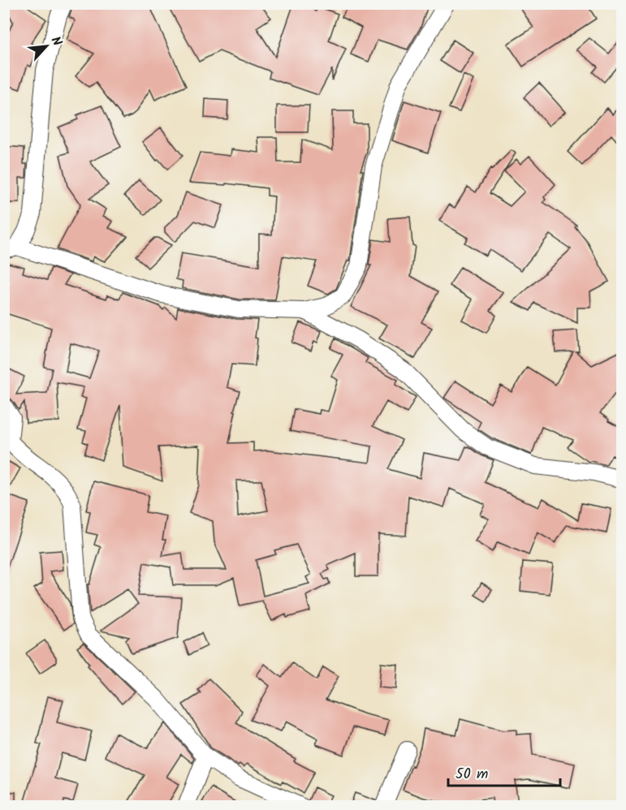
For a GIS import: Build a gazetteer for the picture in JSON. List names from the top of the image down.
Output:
{
  "scale_bar": "50 m",
  "north": "top right"
}
